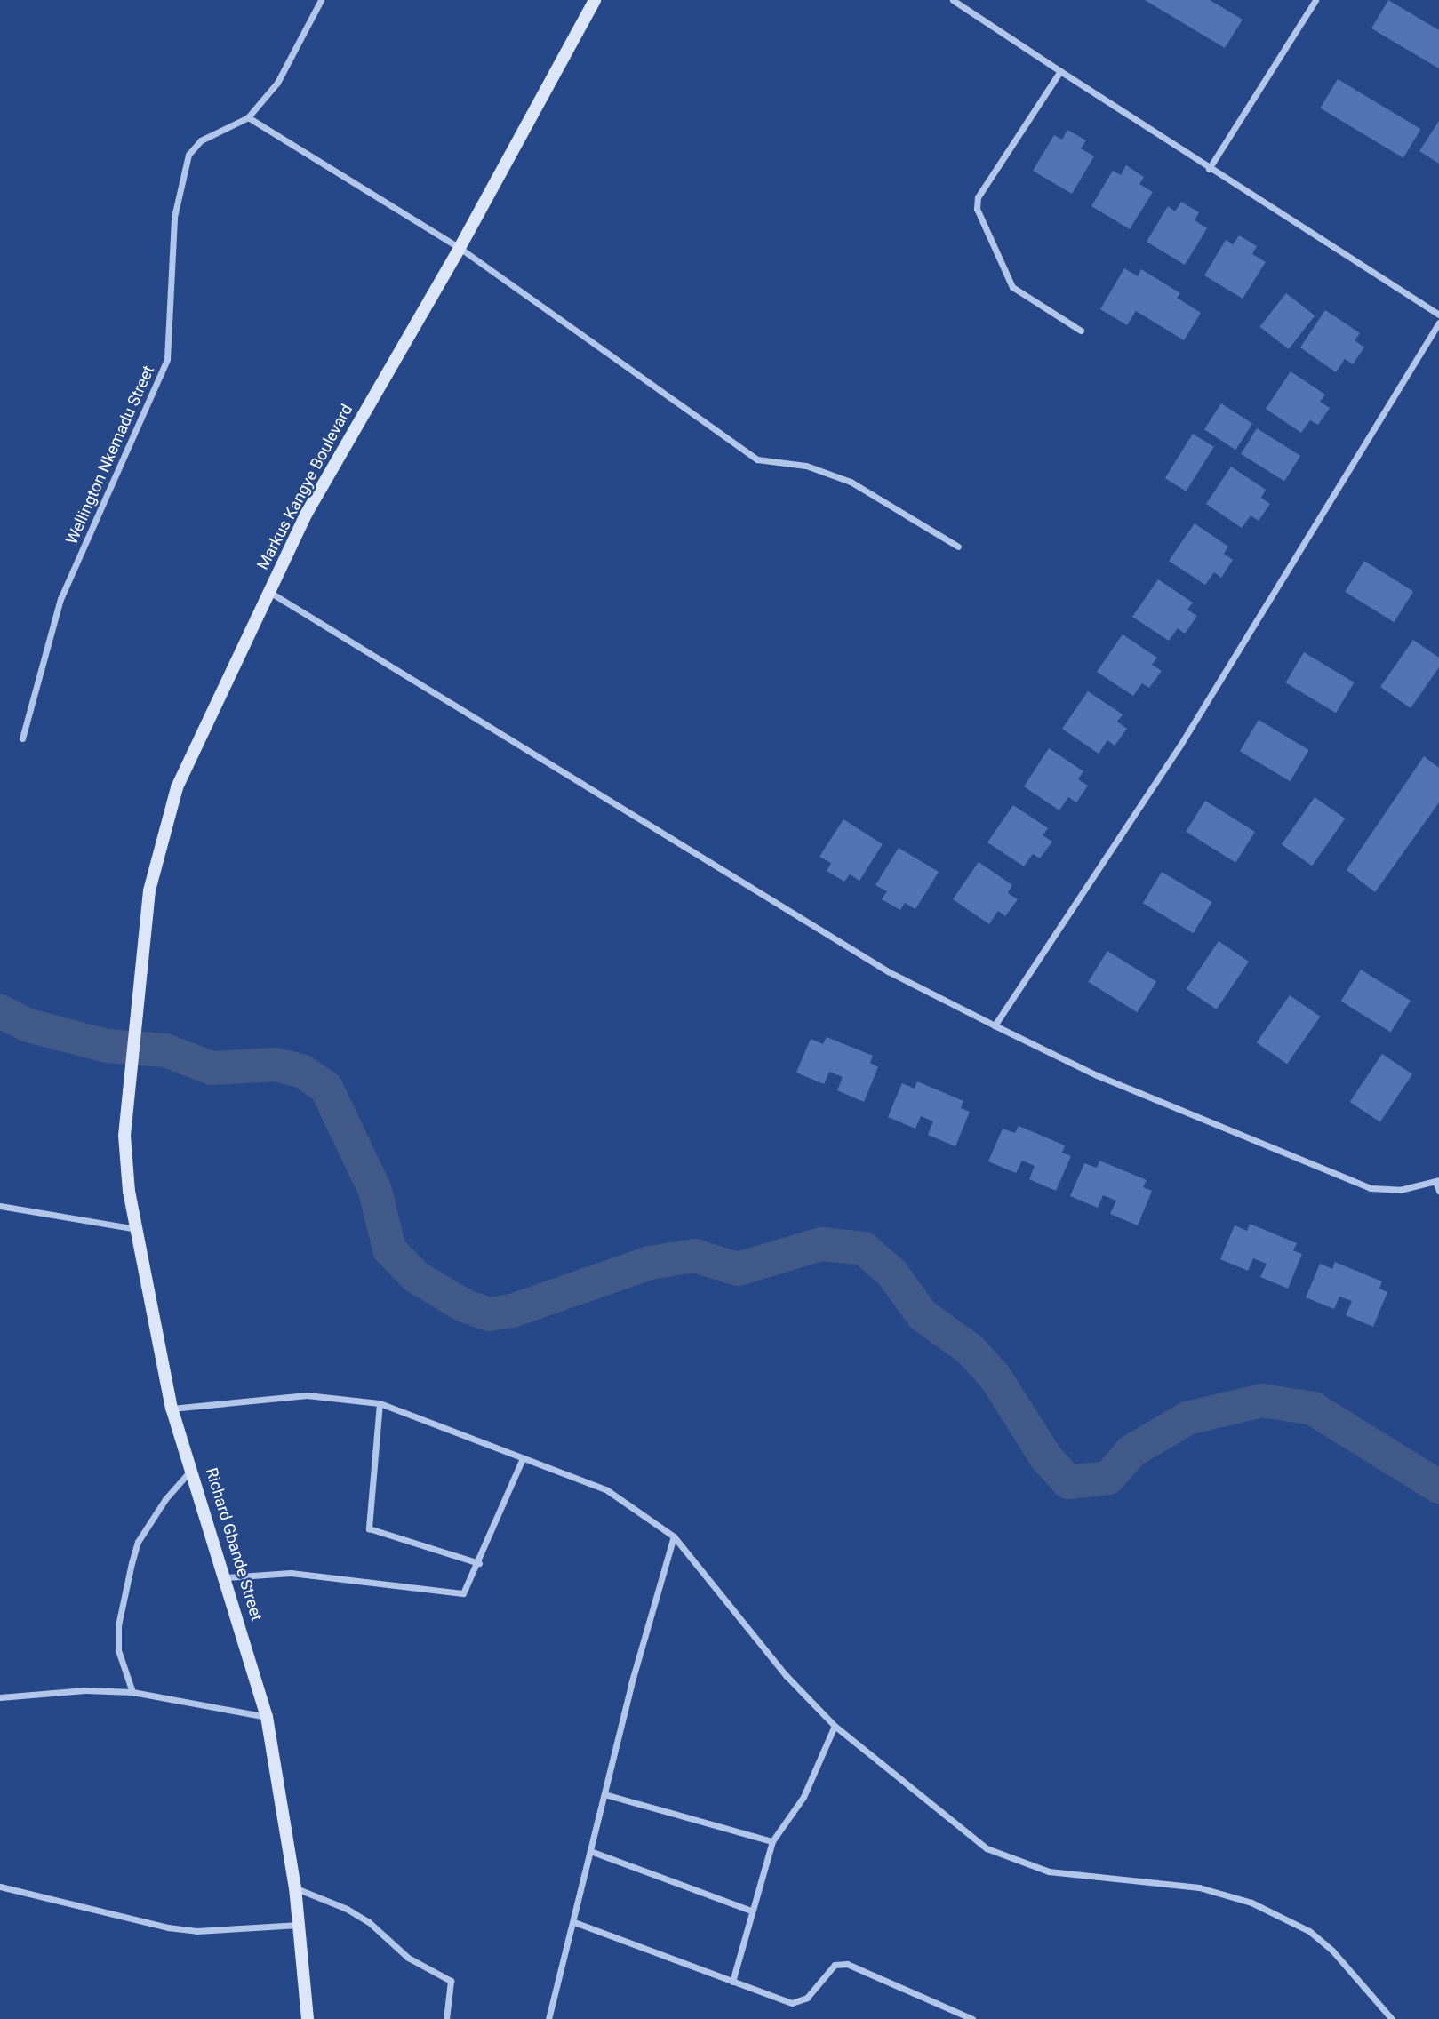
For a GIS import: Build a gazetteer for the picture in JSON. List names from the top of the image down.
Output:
{
  "streets": {
    "street": ["Wellington Nkemadu Street", "Markus Kangye Boulevard", "Richard Gbande Street"]
  },
  "crossings": [
    ["Markus Kangye Boulevard", "Richard Gbande Street"]
  ]
}
